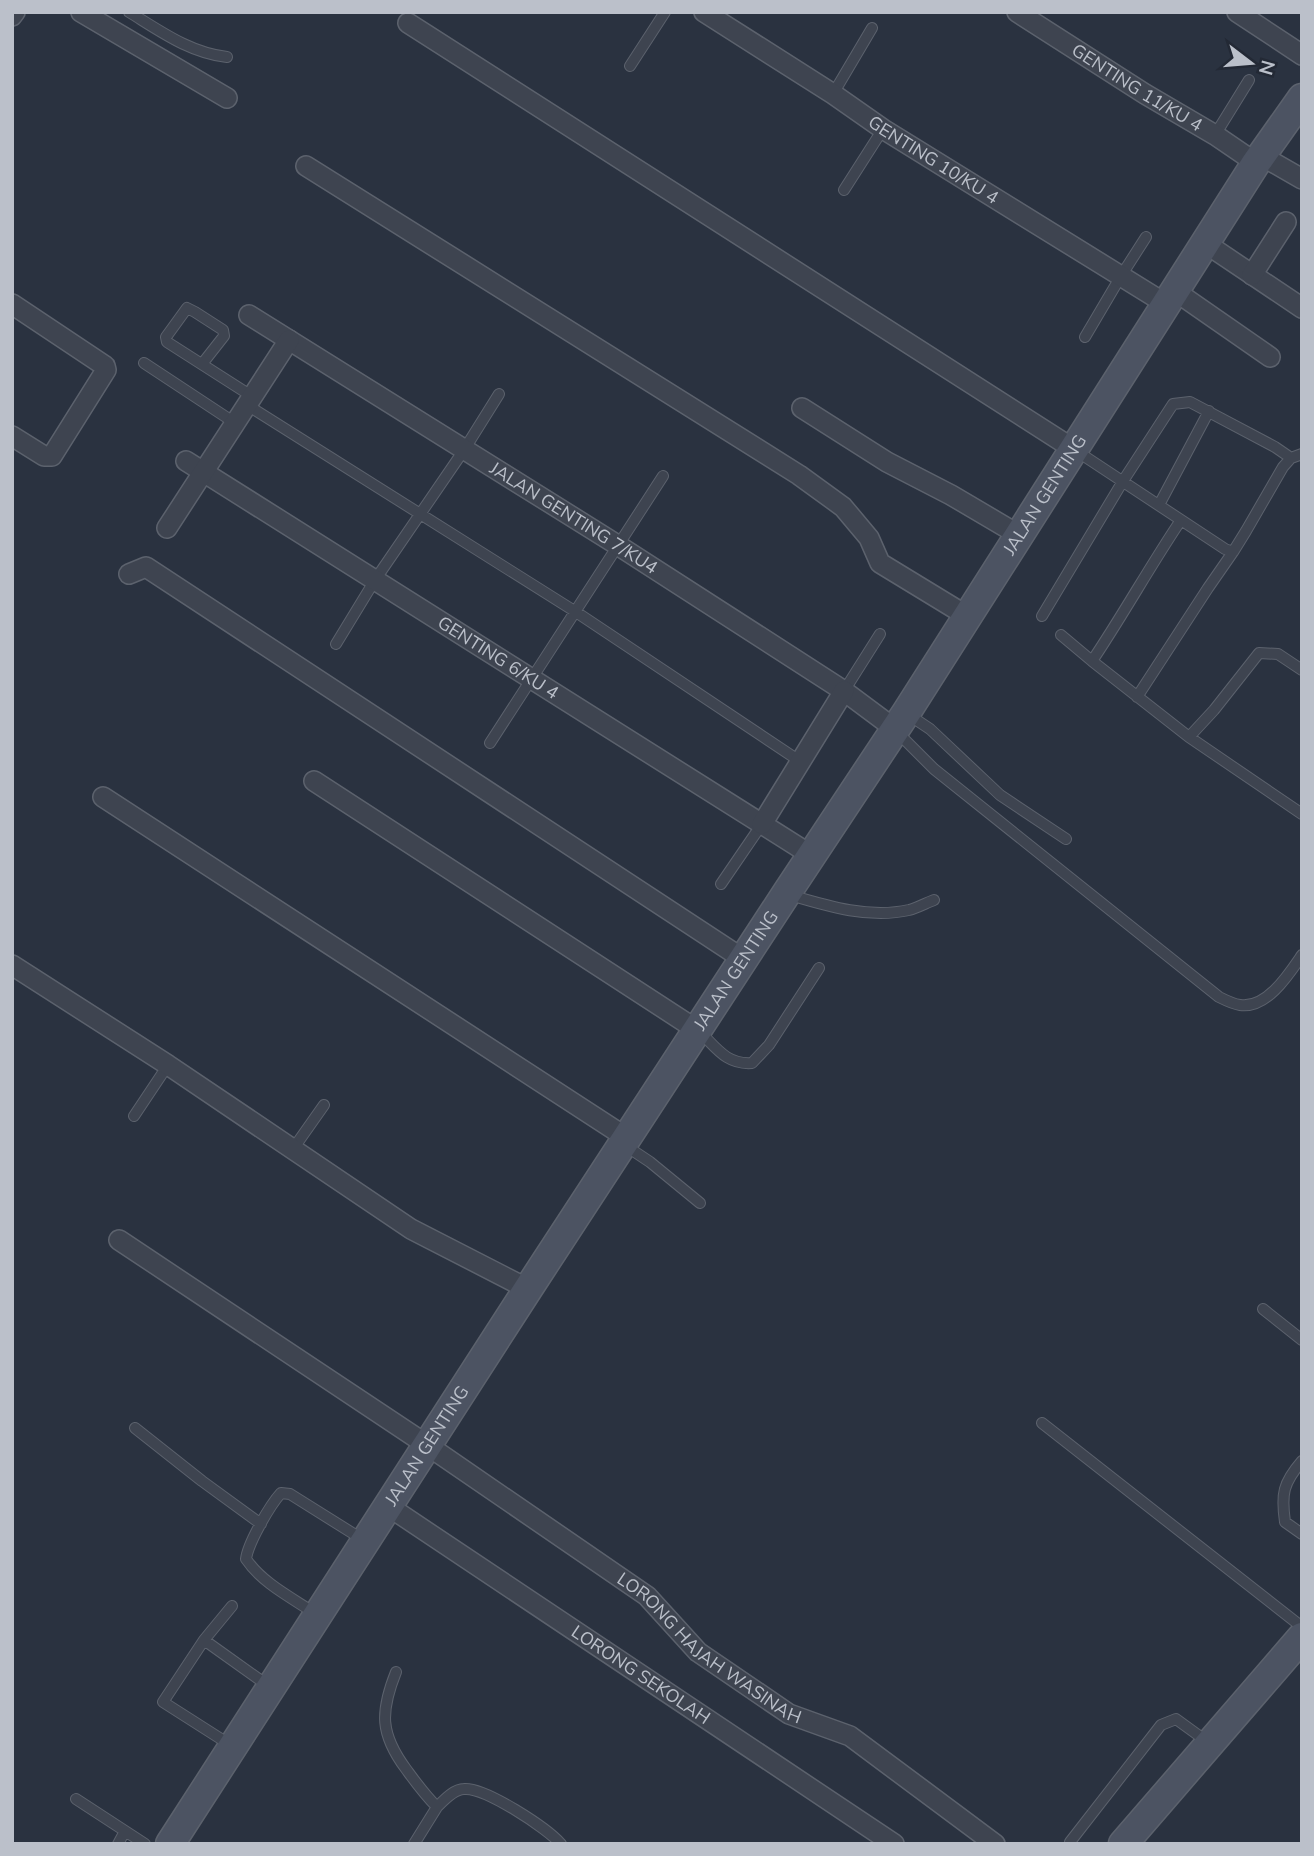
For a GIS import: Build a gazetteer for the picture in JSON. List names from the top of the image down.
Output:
{
  "streets": {
    "street": [
      "GENTING 11/KU 4",
      "GENTING 10/KU 4",
      "JALAN GENTING",
      "JALAN GENTING 7/KU4",
      "GENTING 6/KU 4",
      "LORONG HAJAH WASINAH",
      "LORONG SEKOLAH"
    ]
  },
  "crossings": [
    ["GENTING 11/KU 4", "JALAN GENTING"],
    ["GENTING 10/KU 4", "JALAN GENTING"],
    ["JALAN GENTING", "JALAN GENTING 7/KU4"],
    ["JALAN GENTING", "GENTING 6/KU 4"],
    ["JALAN GENTING", "LORONG HAJAH WASINAH"],
    ["JALAN GENTING", "LORONG SEKOLAH"]
  ],
  "north": "right"
}
